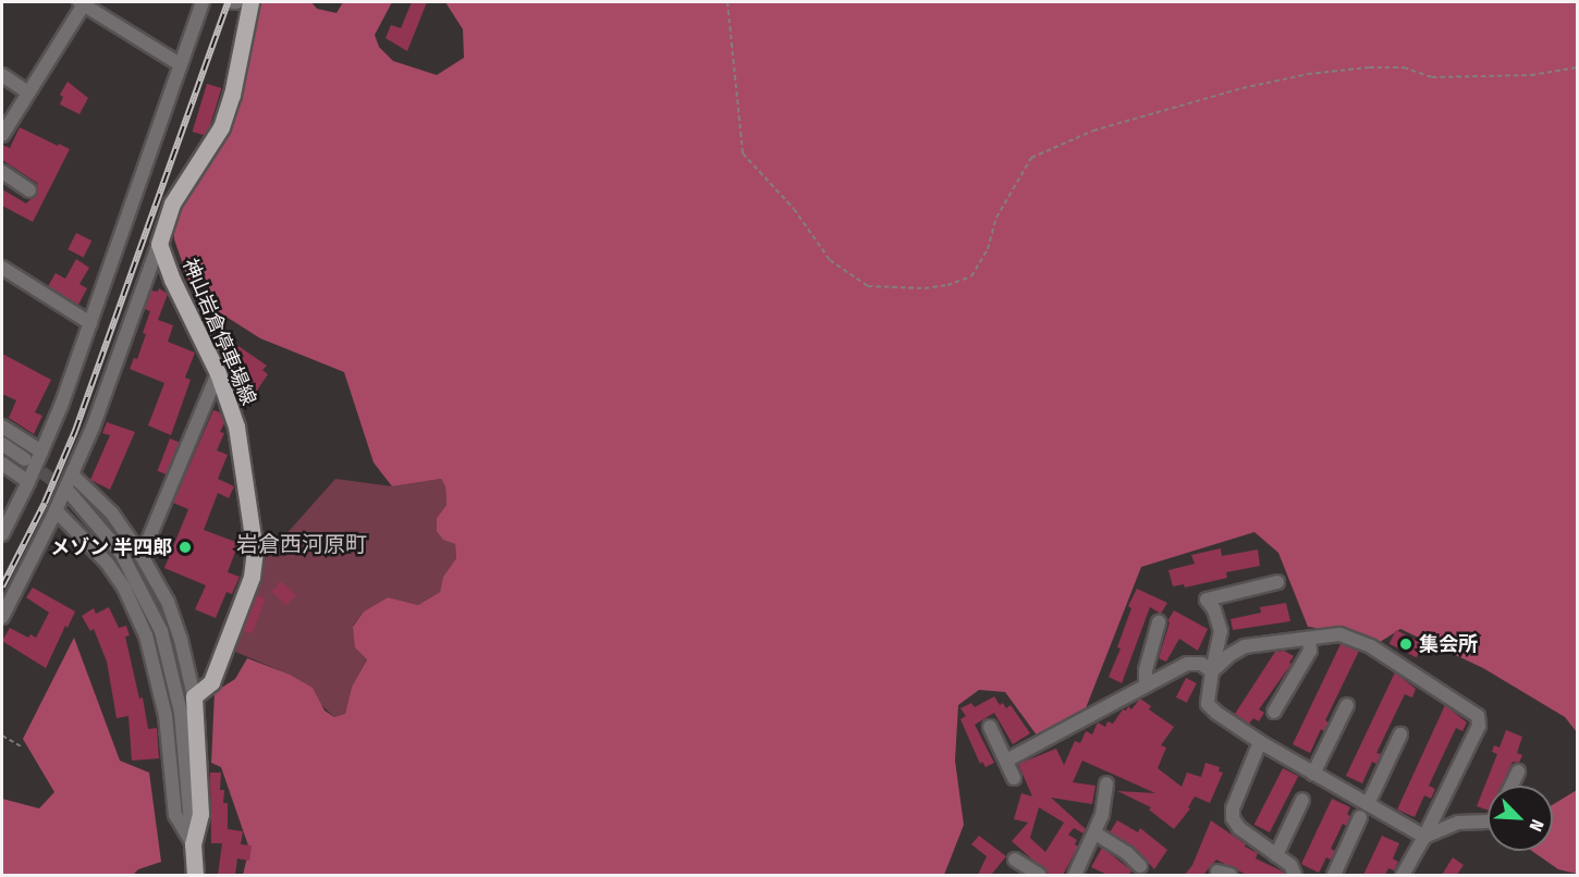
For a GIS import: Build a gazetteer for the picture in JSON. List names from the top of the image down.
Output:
{
  "streets": {
    "main road": ["神山岩倉停車場線"]
  },
  "districts": ["岩倉西河原町"],
  "places": ["メゾン 半四郎", "集会所"],
  "north": "bottom right"
}
